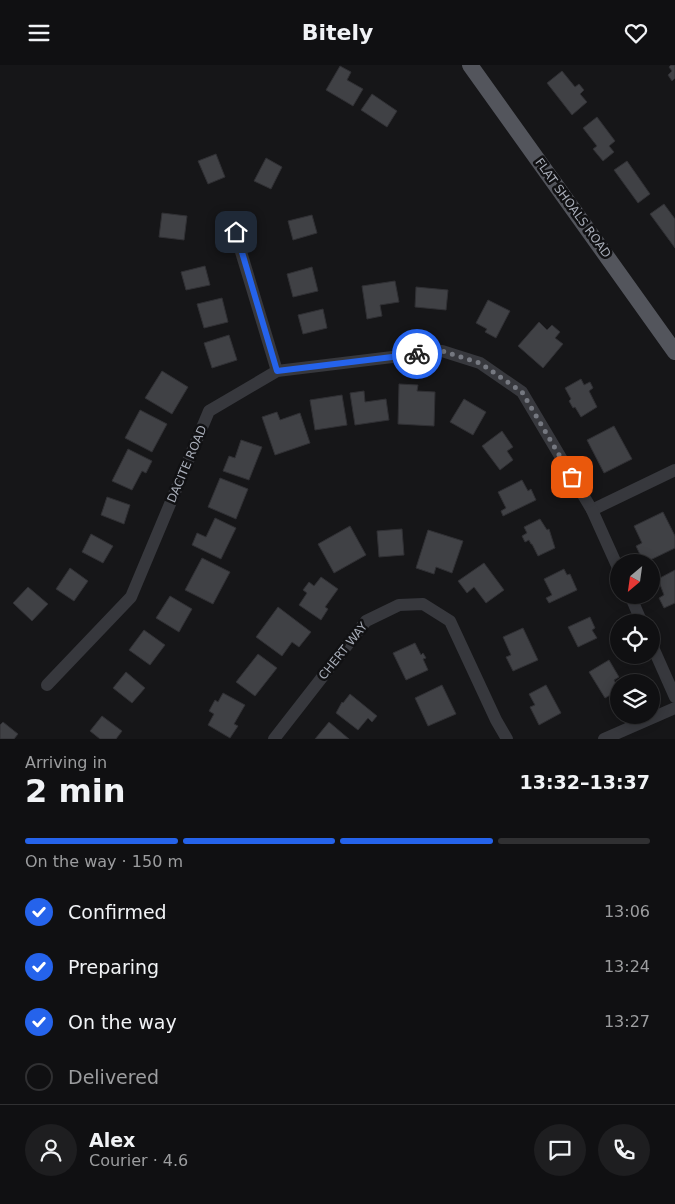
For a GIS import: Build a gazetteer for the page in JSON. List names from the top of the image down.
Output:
{
  "streets": {
    "main road": ["FLAT SHOALS ROAD"],
    "street": ["DACITE ROAD", "CHERT WAY"]
  },
  "north": "bottom left",
  "page": {
    "header": "Bitely",
    "heading": ["2 min", "Arriving in", "13:32–13:37"],
    "panel": ["Alex", "Courier · 4.6"],
    "bar": "On the way · 150 m",
    "list": [
      ["Confirmed", "13:06"],
      ["Preparing", "13:24"],
      ["On the way", "13:27"],
      "Delivered"
    ]
  }
}
